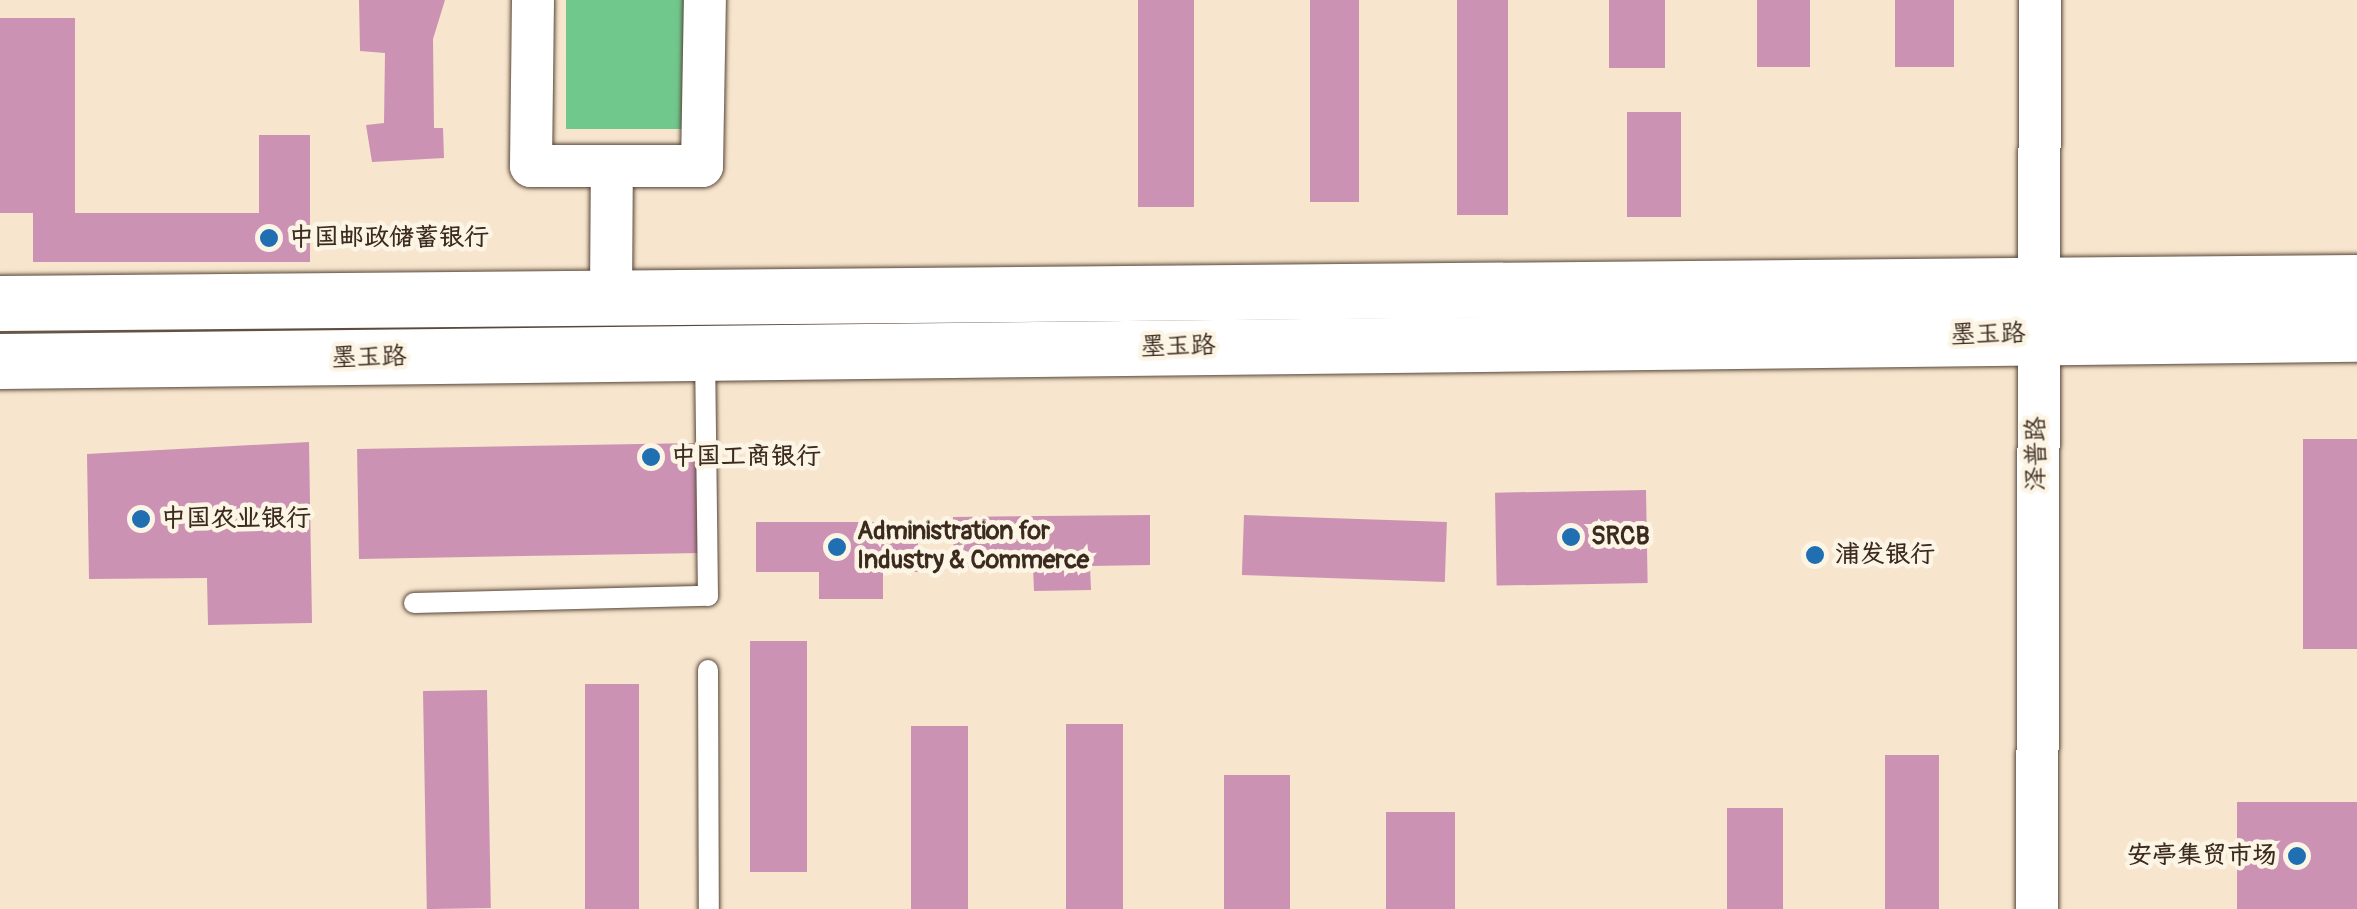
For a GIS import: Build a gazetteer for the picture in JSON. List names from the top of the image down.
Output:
{
  "streets": {
    "main road": ["墨玉路"],
    "street": ["泽普路"]
  },
  "crossings": [
    ["墨玉路", "泽普路"]
  ],
  "places": [
    "中国邮政储蓄银行",
    "中国工商银行",
    "中国农业银行",
    "SRCB",
    "Administration for Industry & Commerce",
    "浦发银行",
    "安亭集贸市场"
  ]
}
